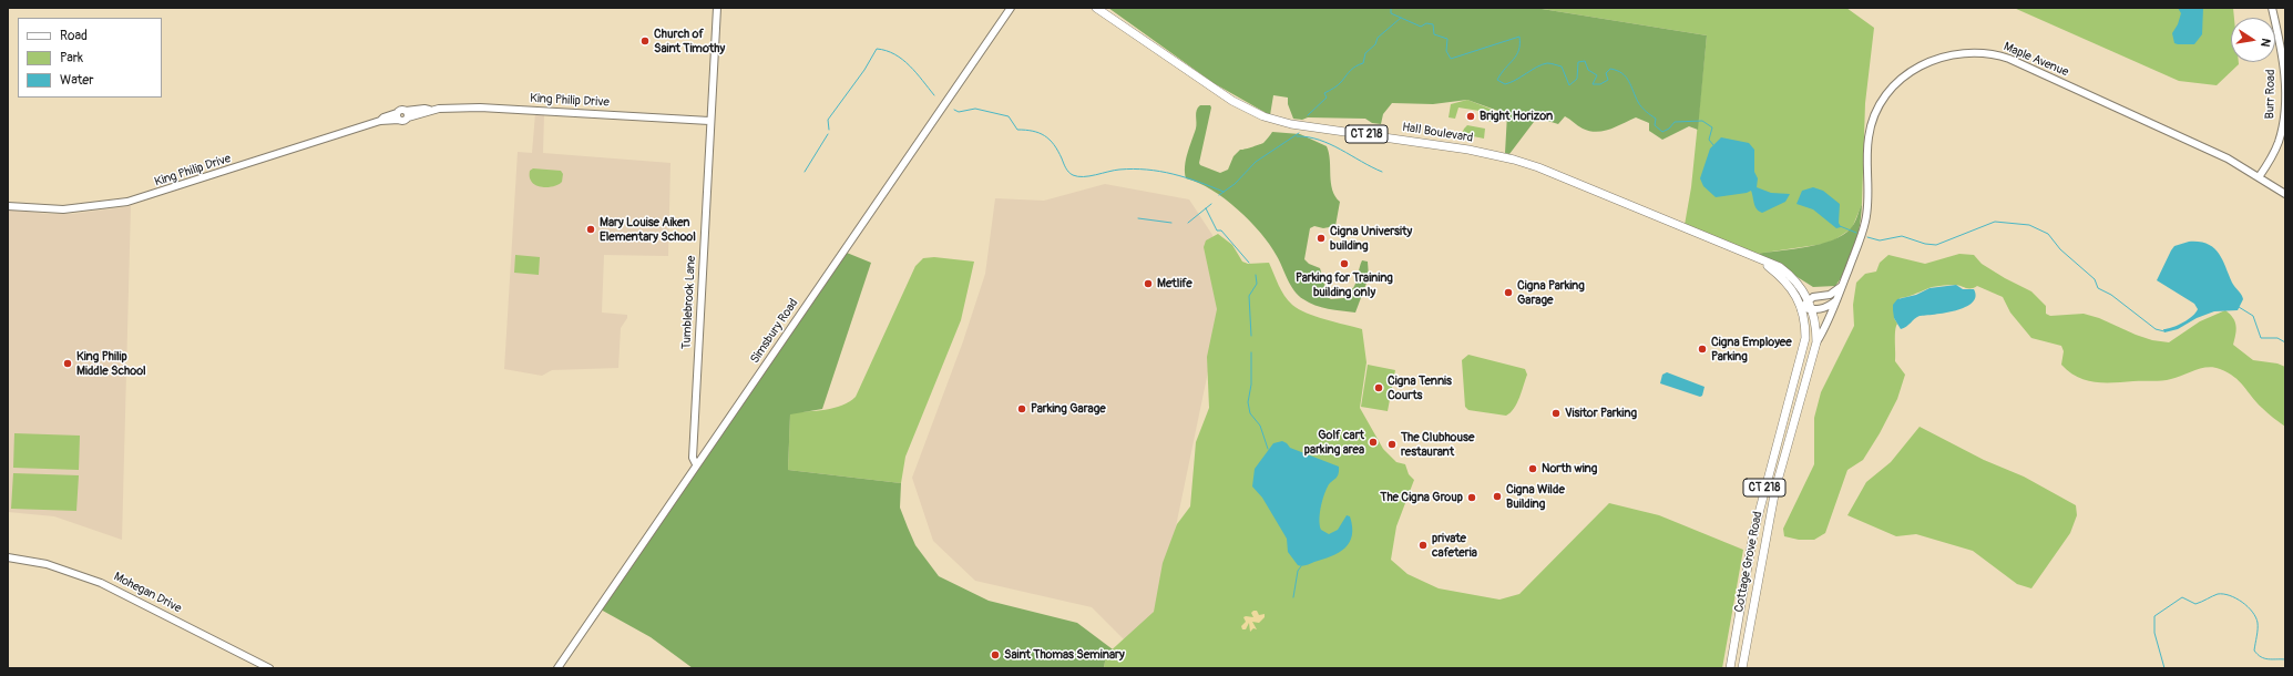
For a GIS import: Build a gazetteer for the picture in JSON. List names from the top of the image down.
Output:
{
  "streets": {
    "main road": ["Hall Boulevard", "CT 218", "Cottage Grove Road"],
    "street": [
      "Maple Avenue",
      "Burr Road",
      "King Philip Drive",
      "Tumblebrook Lane",
      "Simsbury Road",
      "Mohegan Drive"
    ]
  },
  "crossings": [
    ["Maple Avenue", "Burr Road"],
    ["Maple Avenue", "Cottage Grove Road"],
    ["King Philip Drive", "Tumblebrook Lane"],
    ["Hall Boulevard", "Cottage Grove Road"],
    ["Tumblebrook Lane", "Simsbury Road"]
  ],
  "places": [
    "Church of Saint Timothy",
    "Bright Horizon",
    "Mary Louise Aiken Elementary School",
    "Cigna University building",
    "Parking for Training building only",
    "Metlife",
    "Cigna Parking Garage",
    "Cigna Employee Parking",
    "King Philip Middle School",
    "Cigna Tennis Courts",
    "Parking Garage",
    "Visitor Parking",
    "Golf cart parking area",
    "The Clubhouse restaurant",
    "North wing",
    "Cigna Wilde Building",
    "The Cigna Group",
    "private cafeteria",
    "Saint Thomas Seminary"
  ],
  "legend": ["Road", "Park", "Water"],
  "north": "right"
}
